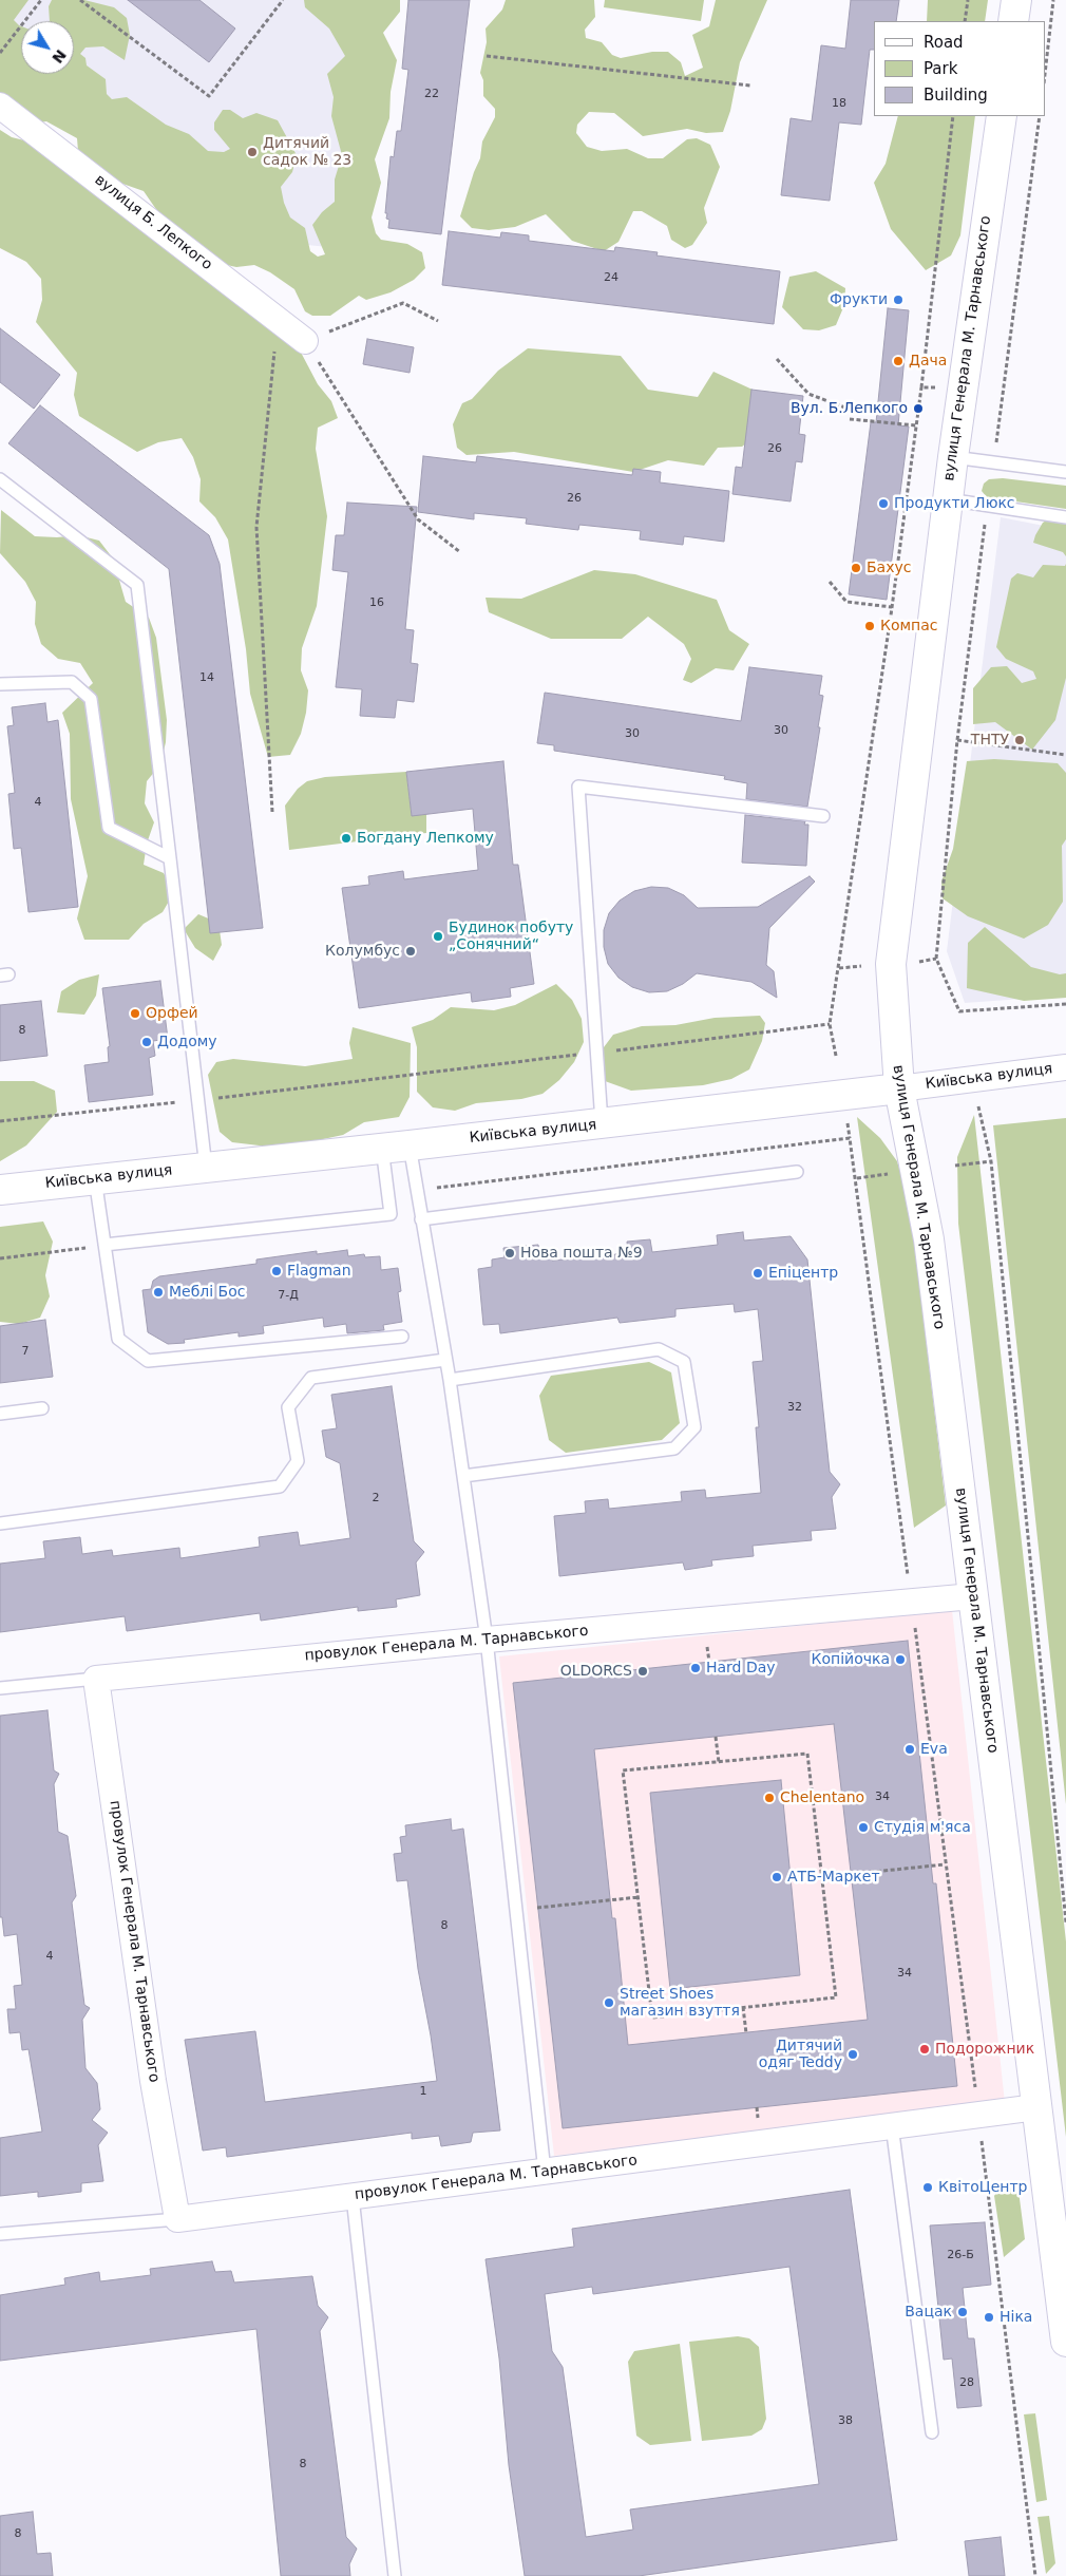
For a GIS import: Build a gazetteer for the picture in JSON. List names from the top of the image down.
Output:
{
  "streets": {
    "main road": ["вулиця Генерала М. Тарнавського", "Київська вулиця"],
    "street": ["вулиця Б. Лепкого", "провулок Генерала М. Тарнавського"]
  },
  "crossings": [
    ["вулиця Генерала М. Тарнавського", "Київська вулиця"],
    ["вулиця Генерала М. Тарнавського", "провулок Генерала М. Тарнавського"]
  ],
  "places": [
    "Дитячий садок № 23",
    "Фрукти",
    "Дача",
    "Вул. Б.Лепкого",
    "Продукти Люкс",
    "Бахус",
    "Компас",
    "ТНТУ",
    "Богдану Лепкому",
    "Будинок побуту „Сонячний“",
    "Колумбус",
    "Орфей",
    "Додому",
    "Нова пошта №9",
    "Flagman",
    "Епіцентр",
    "Меблі Бос",
    "Копійочка",
    "Hard Day",
    "OLDORCS",
    "Eva",
    "Chelentano",
    "Студія м'яса",
    "АТБ-Маркет",
    "Street Shoes магазин взуття",
    "Подорожник",
    "Дитячий одяг Teddy",
    "КвітоЦентр",
    "Вацак",
    "Ніка"
  ],
  "house_numbers": [
    "22",
    "18",
    "24",
    "26",
    "26",
    "16",
    "14",
    "30",
    "30",
    "4",
    "8",
    "7-Д",
    "7",
    "32",
    "2",
    "34",
    "8",
    "4",
    "34",
    "1",
    "26-Б",
    "28",
    "38",
    "8",
    "8"
  ],
  "legend": ["Road", "Park", "Building"],
  "north": "bottom right"
}
